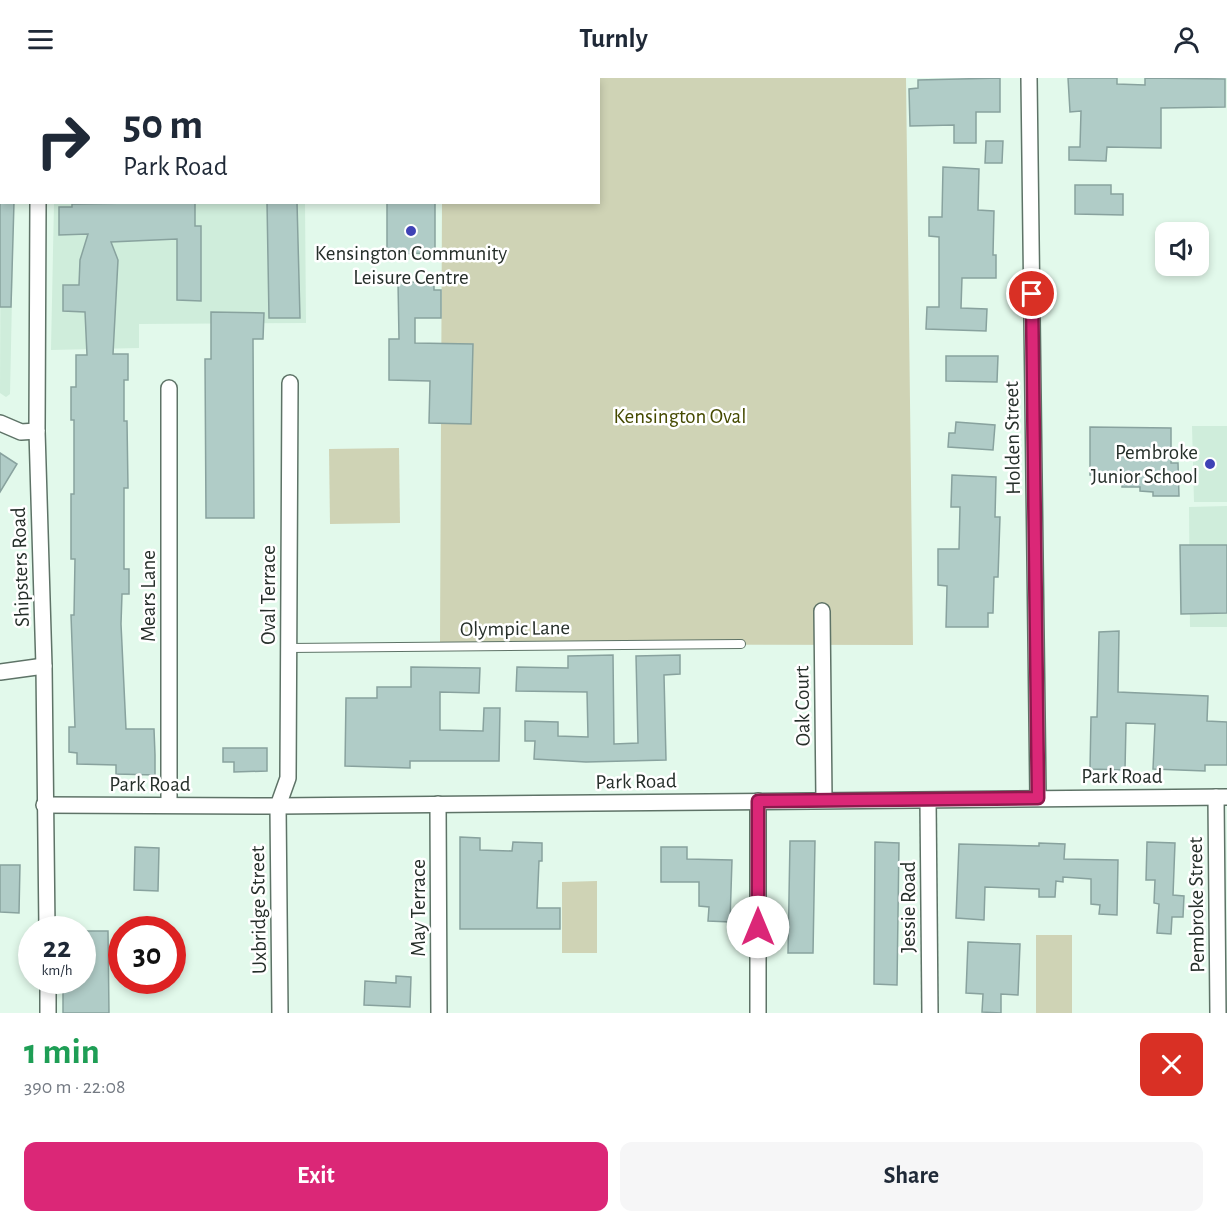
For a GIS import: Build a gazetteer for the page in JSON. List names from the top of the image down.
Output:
{
  "streets": {
    "street": [
      "Holden Street",
      "Shipsters Road",
      "Oval Terrace",
      "Mears Lane",
      "Oak Court",
      "Park Road",
      "Pembroke Street",
      "Jessie Road",
      "May Terrace",
      "Uxbridge Street"
    ],
    "lane": ["Olympic Lane"]
  },
  "crossings": [
    ["Holden Street", "Park Road"],
    ["Shipsters Road", "Park Road"],
    ["Oval Terrace", "Olympic Lane"],
    ["Oval Terrace", "Park Road"],
    ["Oval Terrace", "Uxbridge Street"],
    ["Mears Lane", "Park Road"],
    ["Oak Court", "Park Road"],
    ["Park Road", "Pembroke Street"],
    ["Park Road", "Jessie Road"],
    ["Park Road", "May Terrace"],
    ["Park Road", "Uxbridge Street"]
  ],
  "parks": ["Kensington Oval"],
  "places": ["Kensington Community Leisure Centre", "Pembroke Junior School"],
  "page": {
    "header": "Turnly",
    "turn": ["50 m", "Park Road"],
    "speed": "22 km/h",
    "limit": "30",
    "heading": ["1 min", "390 m · 22:08"],
    "buttons": ["Exit", "Share"]
  }
}
